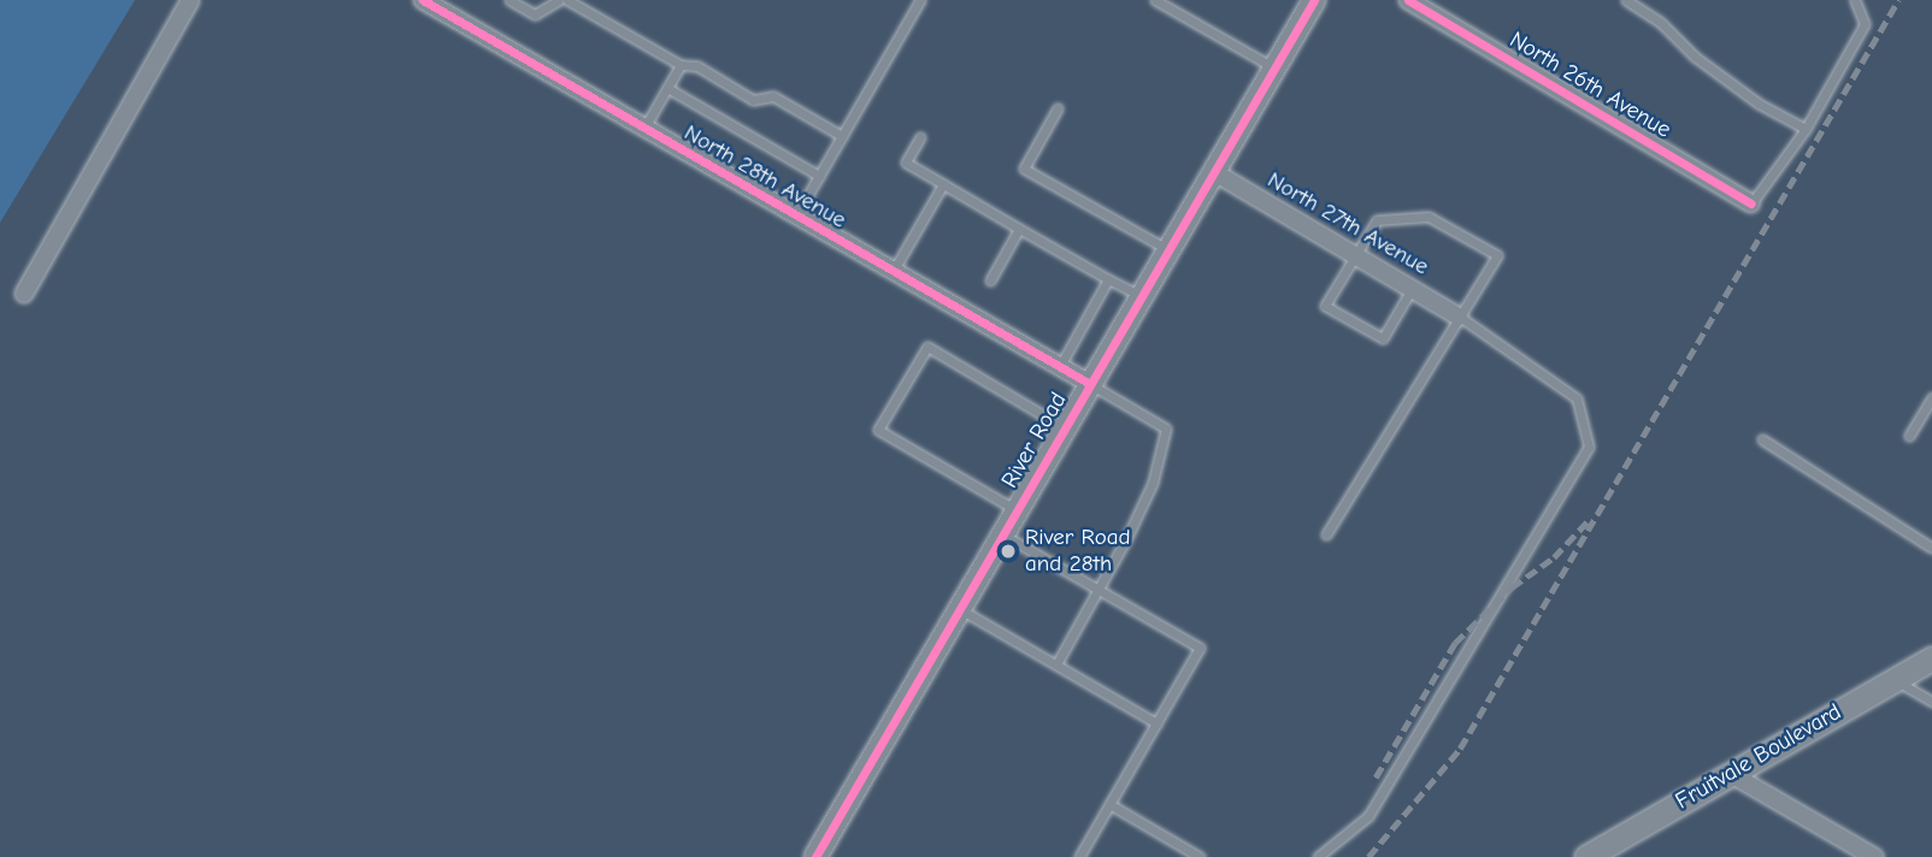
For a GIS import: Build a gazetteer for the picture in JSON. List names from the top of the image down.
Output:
{
  "streets": {
    "main road": ["Fruitvale Boulevard"],
    "street": [
      "North 26th Avenue",
      "North 28th Avenue",
      "North 27th Avenue",
      "River Road"
    ]
  },
  "crossings": [
    ["North 28th Avenue", "River Road"],
    ["North 27th Avenue", "River Road"]
  ],
  "places": ["River Road and 28th"]
}
